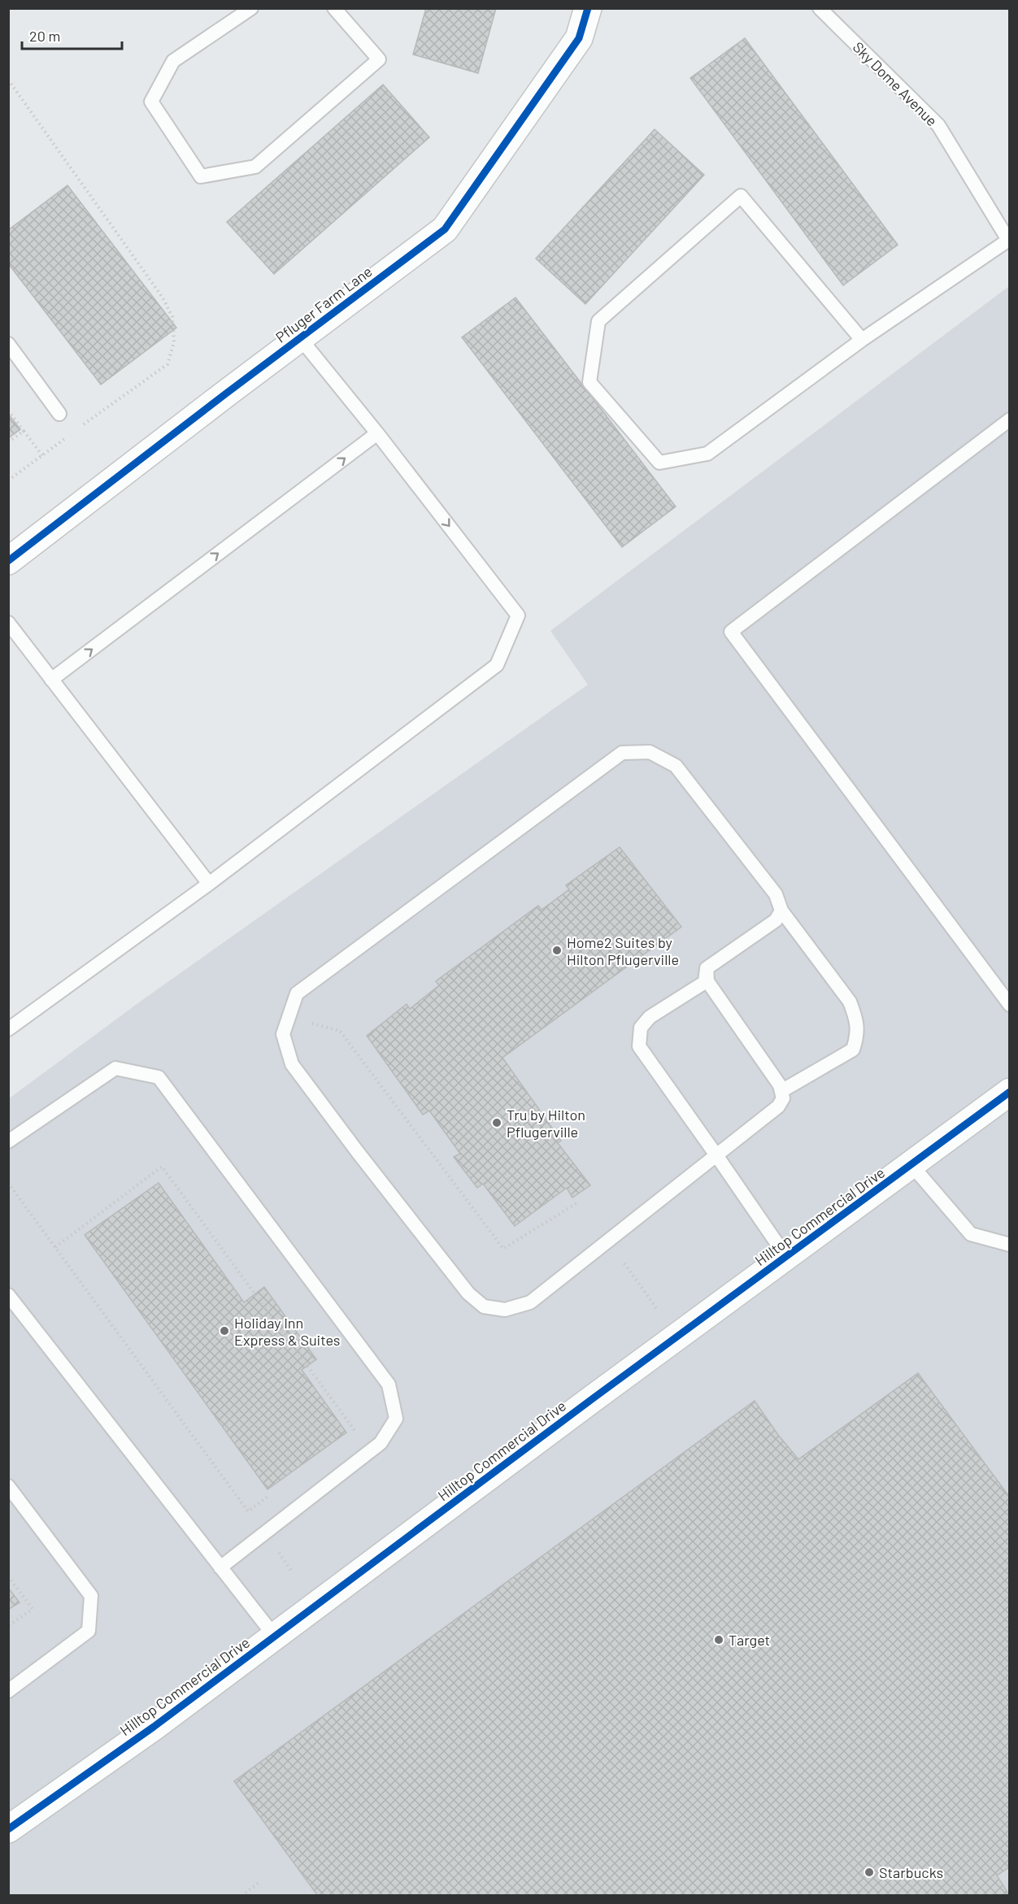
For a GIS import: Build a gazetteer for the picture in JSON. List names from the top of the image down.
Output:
{
  "streets": {
    "street": ["Pfluger Farm Lane", "Hilltop Commercial Drive"],
    "lane": ["Sky Dome Avenue"]
  },
  "places": [
    "Home2 Suites by Hilton Pflugerville",
    "Tru by Hilton Pflugerville",
    "Holiday Inn Express & Suites",
    "Target",
    "Starbucks"
  ],
  "scale_bar": "20 m"
}
